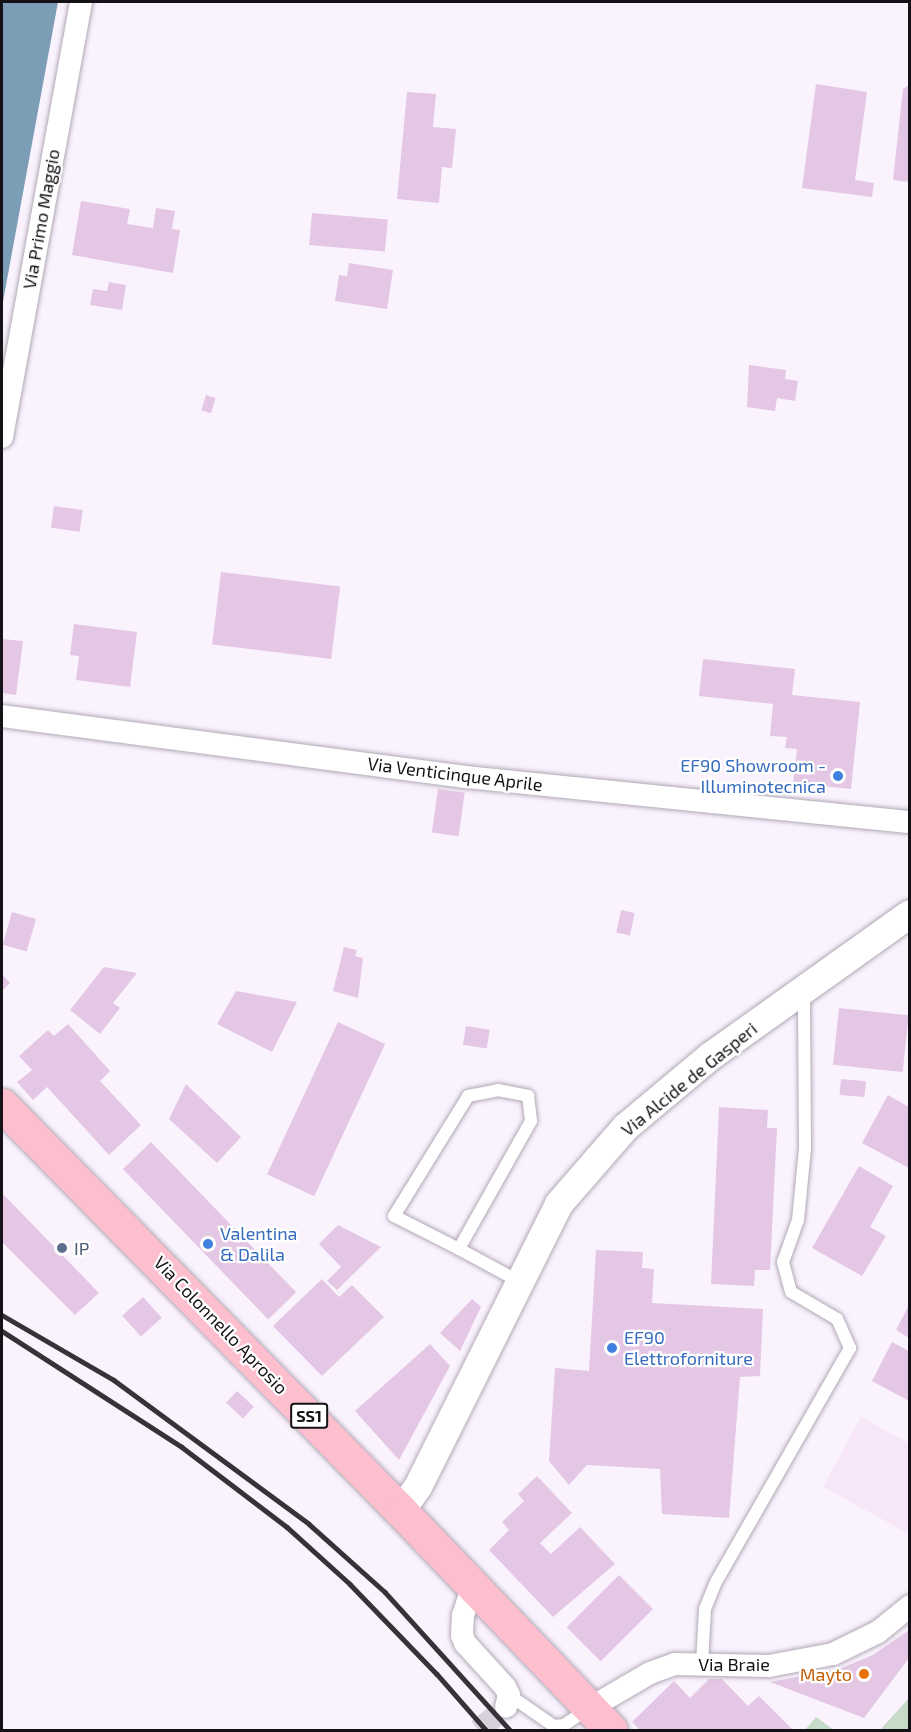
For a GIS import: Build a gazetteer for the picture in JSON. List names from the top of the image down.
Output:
{
  "streets": {
    "main road": ["Via Colonnello Aprosio", "SS1"],
    "street": [
      "Via Primo Maggio",
      "Via Venticinque Aprile",
      "Via Alcide de Gasperi",
      "Via Braie"
    ]
  },
  "crossings": [
    ["Via Alcide de Gasperi", "Via Colonnello Aprosio"],
    ["Via Colonnello Aprosio", "Via Braie"]
  ],
  "places": [
    "EF90 Showroom - Illuminotecnica",
    "Valentina & Dalila",
    "IP",
    "EF90 Elettroforniture",
    "Mayto"
  ]
}
